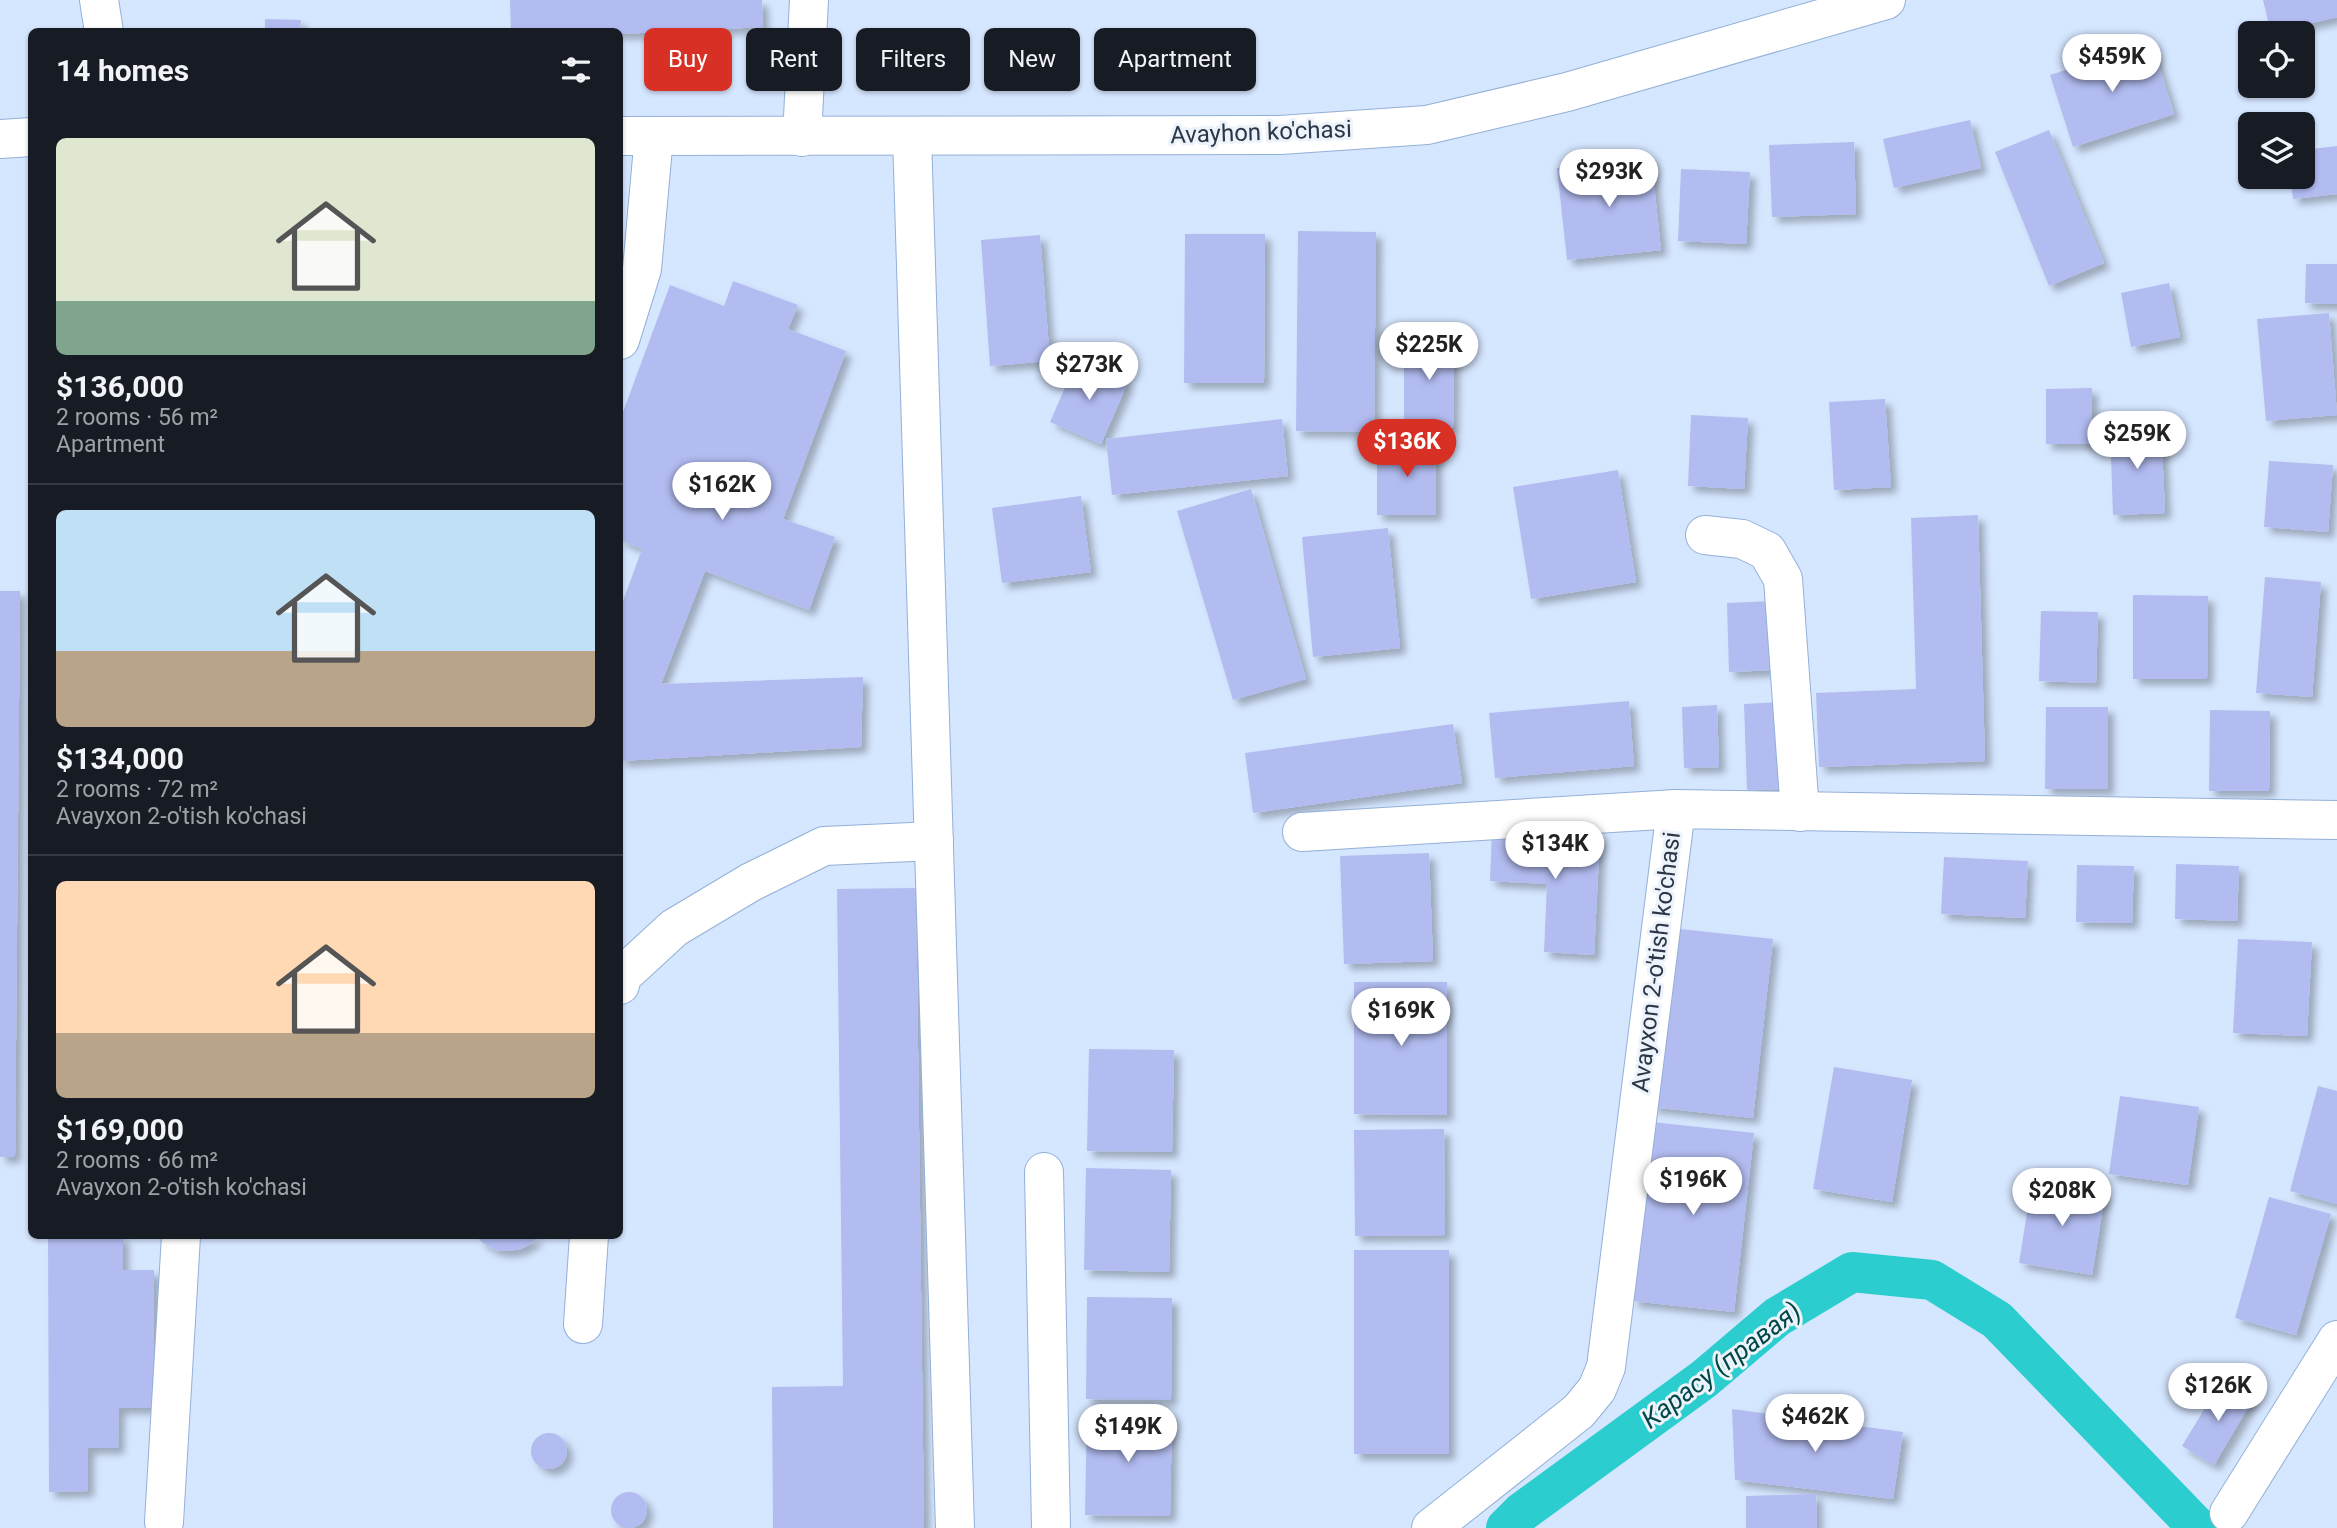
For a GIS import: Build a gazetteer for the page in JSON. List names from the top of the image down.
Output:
{
  "streets": {
    "street": ["Avayhon ko'chasi", "Avayxon 2-o'tish ko'chasi"]
  },
  "water": ["Карасу (правая)"],
  "page": {
    "chip": [
      "Buy",
      "Rent",
      "Filters",
      "New",
      "Apartment"
    ],
    "heading": "14 homes",
    "price": [
      "$459K",
      "$293K",
      "$225K",
      "$273K",
      "$259K",
      "$136K",
      "$162K",
      "$134K",
      "$169K",
      "$196K",
      "$208K",
      "$126K",
      "$462K",
      "$149K"
    ],
    "list": [
      {
        "name": "$136,000",
        "note": "2 rooms · 56 m² · Apartment"
      },
      {
        "name": "$134,000",
        "note": "2 rooms · 72 m² · Avayxon 2-o'tish ko'chasi"
      },
      {
        "name": "$169,000",
        "note": "2 rooms · 66 m² · Avayxon 2-o'tish ko'chasi"
      }
    ]
  }
}
